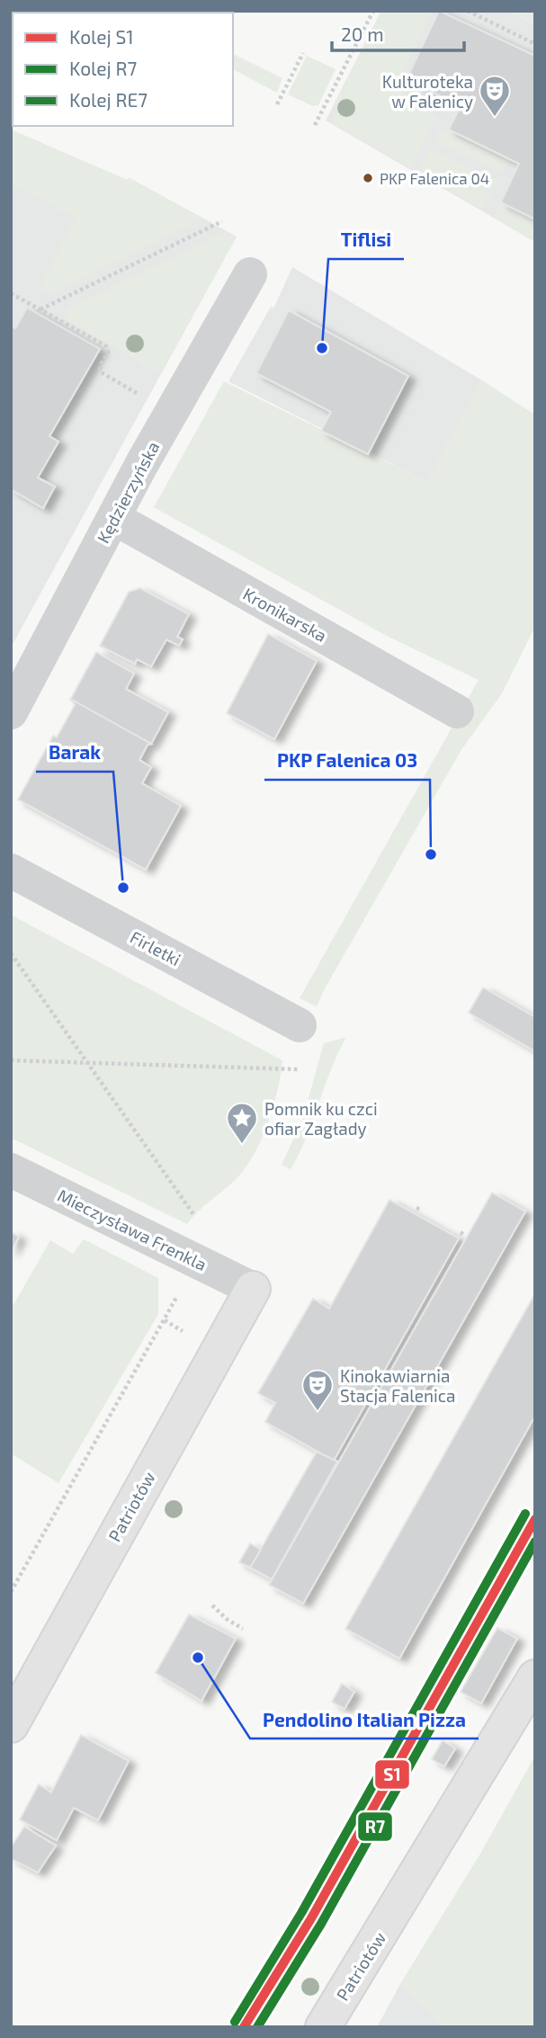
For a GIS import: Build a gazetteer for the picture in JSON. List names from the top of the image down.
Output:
{
  "streets": {
    "main road": ["Patriotów"],
    "street": [
      "Kędzierzyńska",
      "Kronikarska",
      "Firletki",
      "Mieczysława Frenkla"
    ]
  },
  "crossings": [
    ["Kędzierzyńska", "Kronikarska"],
    ["Mieczysława Frenkla", "Patriotów"]
  ],
  "places": {
    "theatre": ["Kulturoteka w Falenicy", "Kinokawiarnia Stacja Falenica"],
    "other": [
      "PKP Falenica 04",
      "Tiflisi",
      "PKP Falenica 03",
      "Barak",
      "Pendolino Italian Pizza"
    ],
    "place": ["Pomnik ku czci ofiar Zagłady"]
  },
  "lines": ["rail line RE7", "rail line S1", "rail line R7"],
  "legend": ["Kolej S1", "Kolej R7", "Kolej RE7"],
  "scale_bar": "20 m"
}
